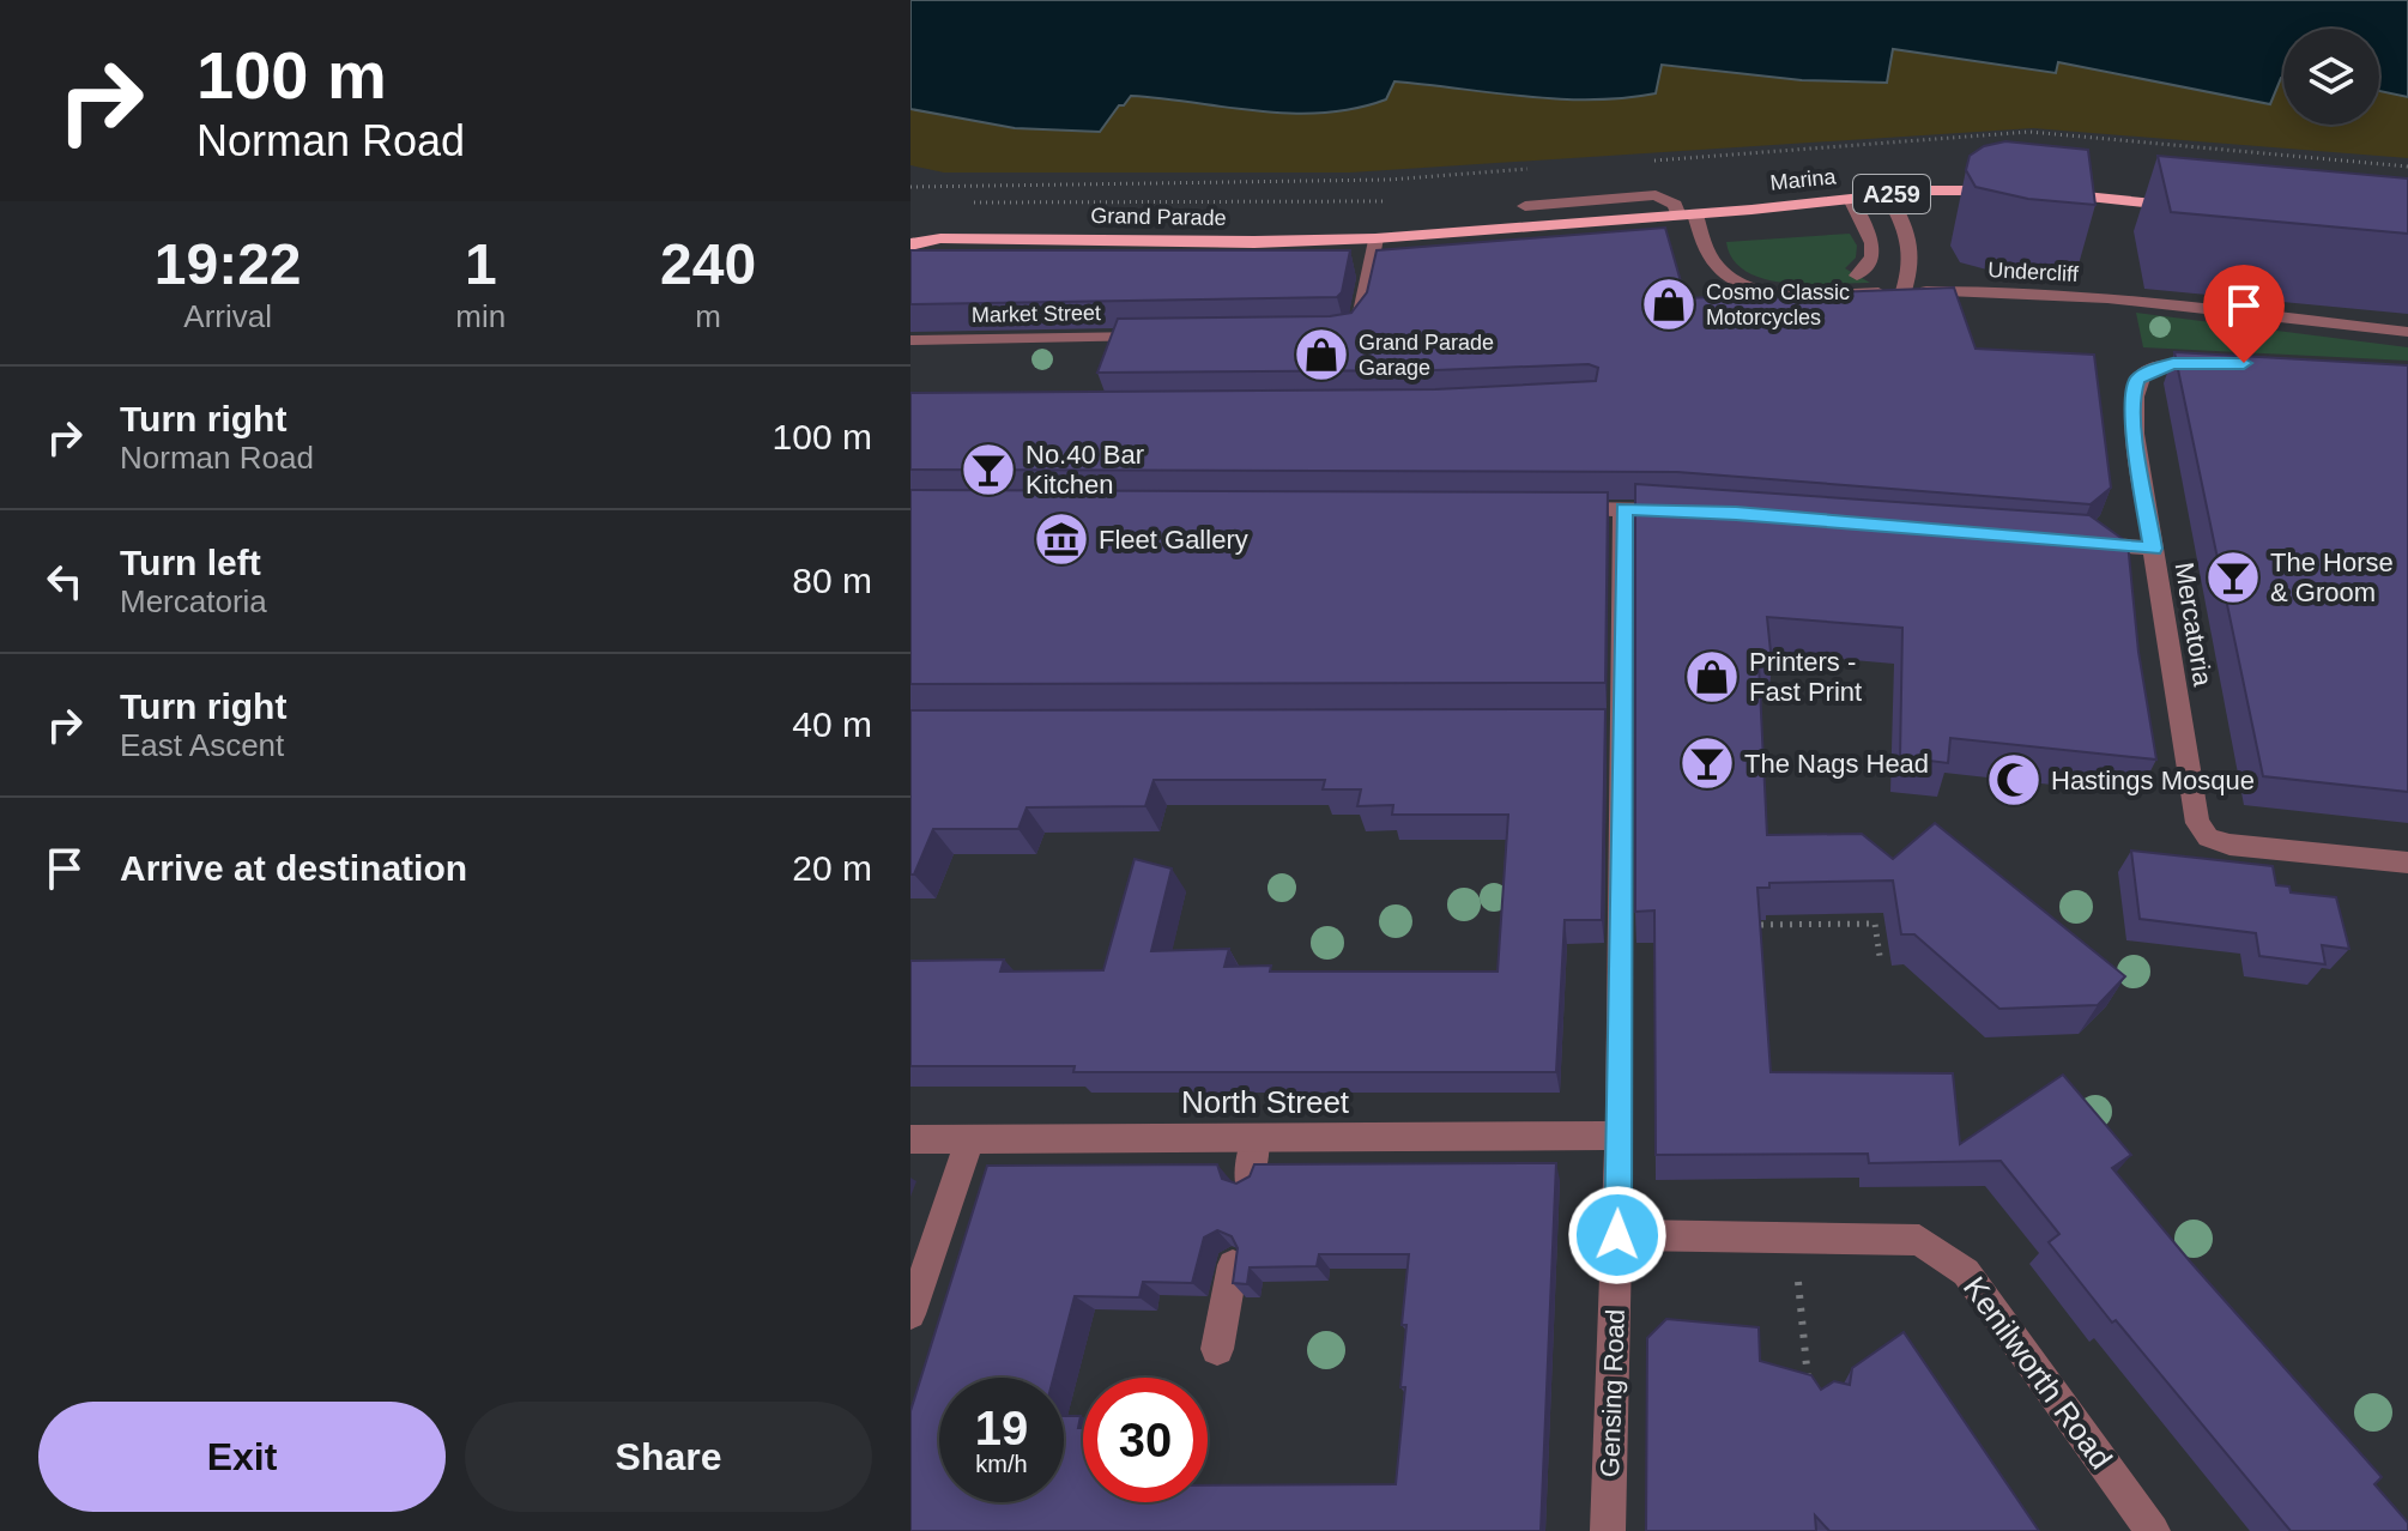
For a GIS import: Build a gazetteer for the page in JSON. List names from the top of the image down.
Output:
{
  "streets": {
    "highway": ["Marina", "A259", "Grand Parade"],
    "street": [
      "Undercliff",
      "Market Street",
      "Mercatoria",
      "North Street",
      "Kenilworth Road",
      "Gensing Road"
    ]
  },
  "crossings": [
    ["Marina", "Grand Parade"],
    ["Marina", "Undercliff"],
    ["North Street", "Gensing Road"],
    ["Kenilworth Road", "Gensing Road"]
  ],
  "places": {
    "shop": ["Cosmo Classic Motorcycles", "Grand Parade Garage", "Printers - Fast Print"],
    "bar": ["No.40 Bar Kitchen", "The Horse & Groom", "The Nags Head"],
    "museum": ["Fleet Gallery"],
    "mosque": ["Hastings Mosque"]
  },
  "page": {
    "turn": ["100 m", "Norman Road"],
    "eta": [
      "19:22",
      "Arrival",
      "1",
      "min",
      "240",
      "m"
    ],
    "list": [
      {
        "name": "Turn right",
        "note": "Norman Road",
        "value": "100 m"
      },
      {
        "name": "Turn left",
        "note": "Mercatoria",
        "value": "80 m"
      },
      {
        "name": "Turn right",
        "note": "East Ascent",
        "value": "40 m"
      },
      {
        "name": "Arrive at destination",
        "value": "20 m"
      }
    ],
    "speed": "19 km/h",
    "limit": "30",
    "buttons": ["Exit", "Share"]
  }
}
